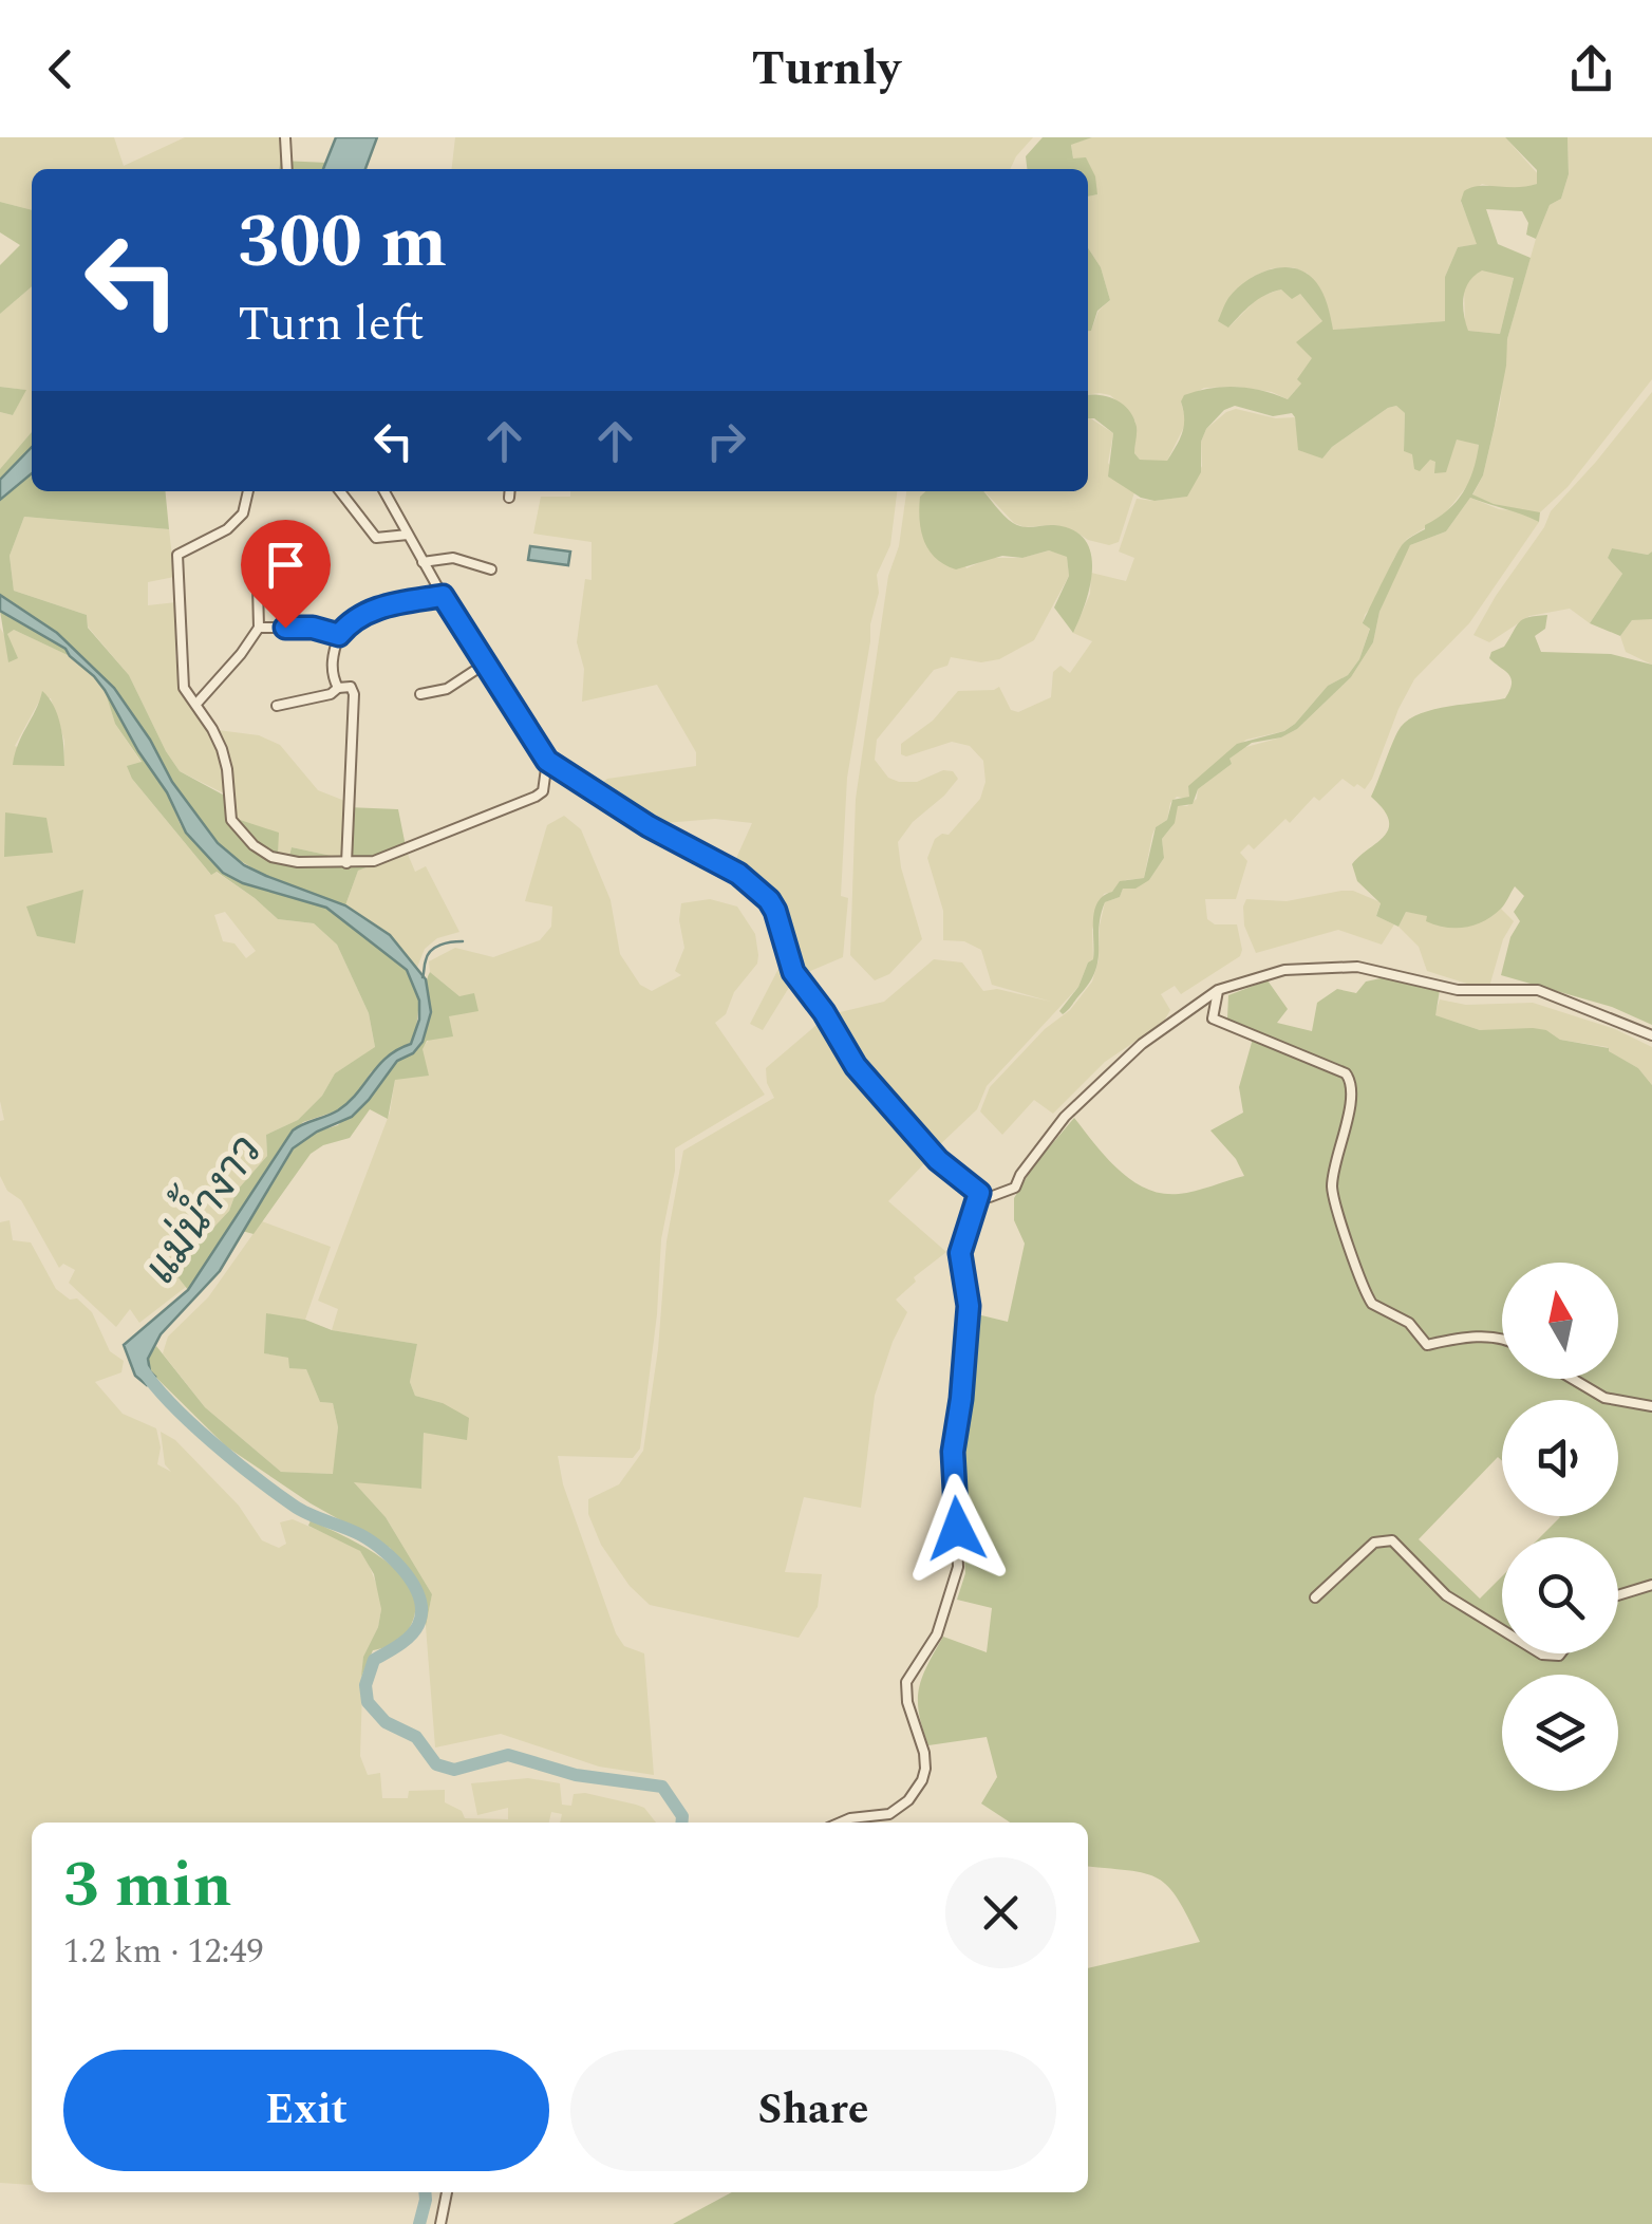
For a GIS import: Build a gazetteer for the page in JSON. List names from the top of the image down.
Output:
{
  "water": ["แม่น้ำงาว"],
  "north": "top",
  "page": {
    "header": "Turnly",
    "turn": ["300 m", "Turn left"],
    "heading": ["3 min", "1.2 km · 12:49"],
    "buttons": ["Exit", "Share"]
  }
}
